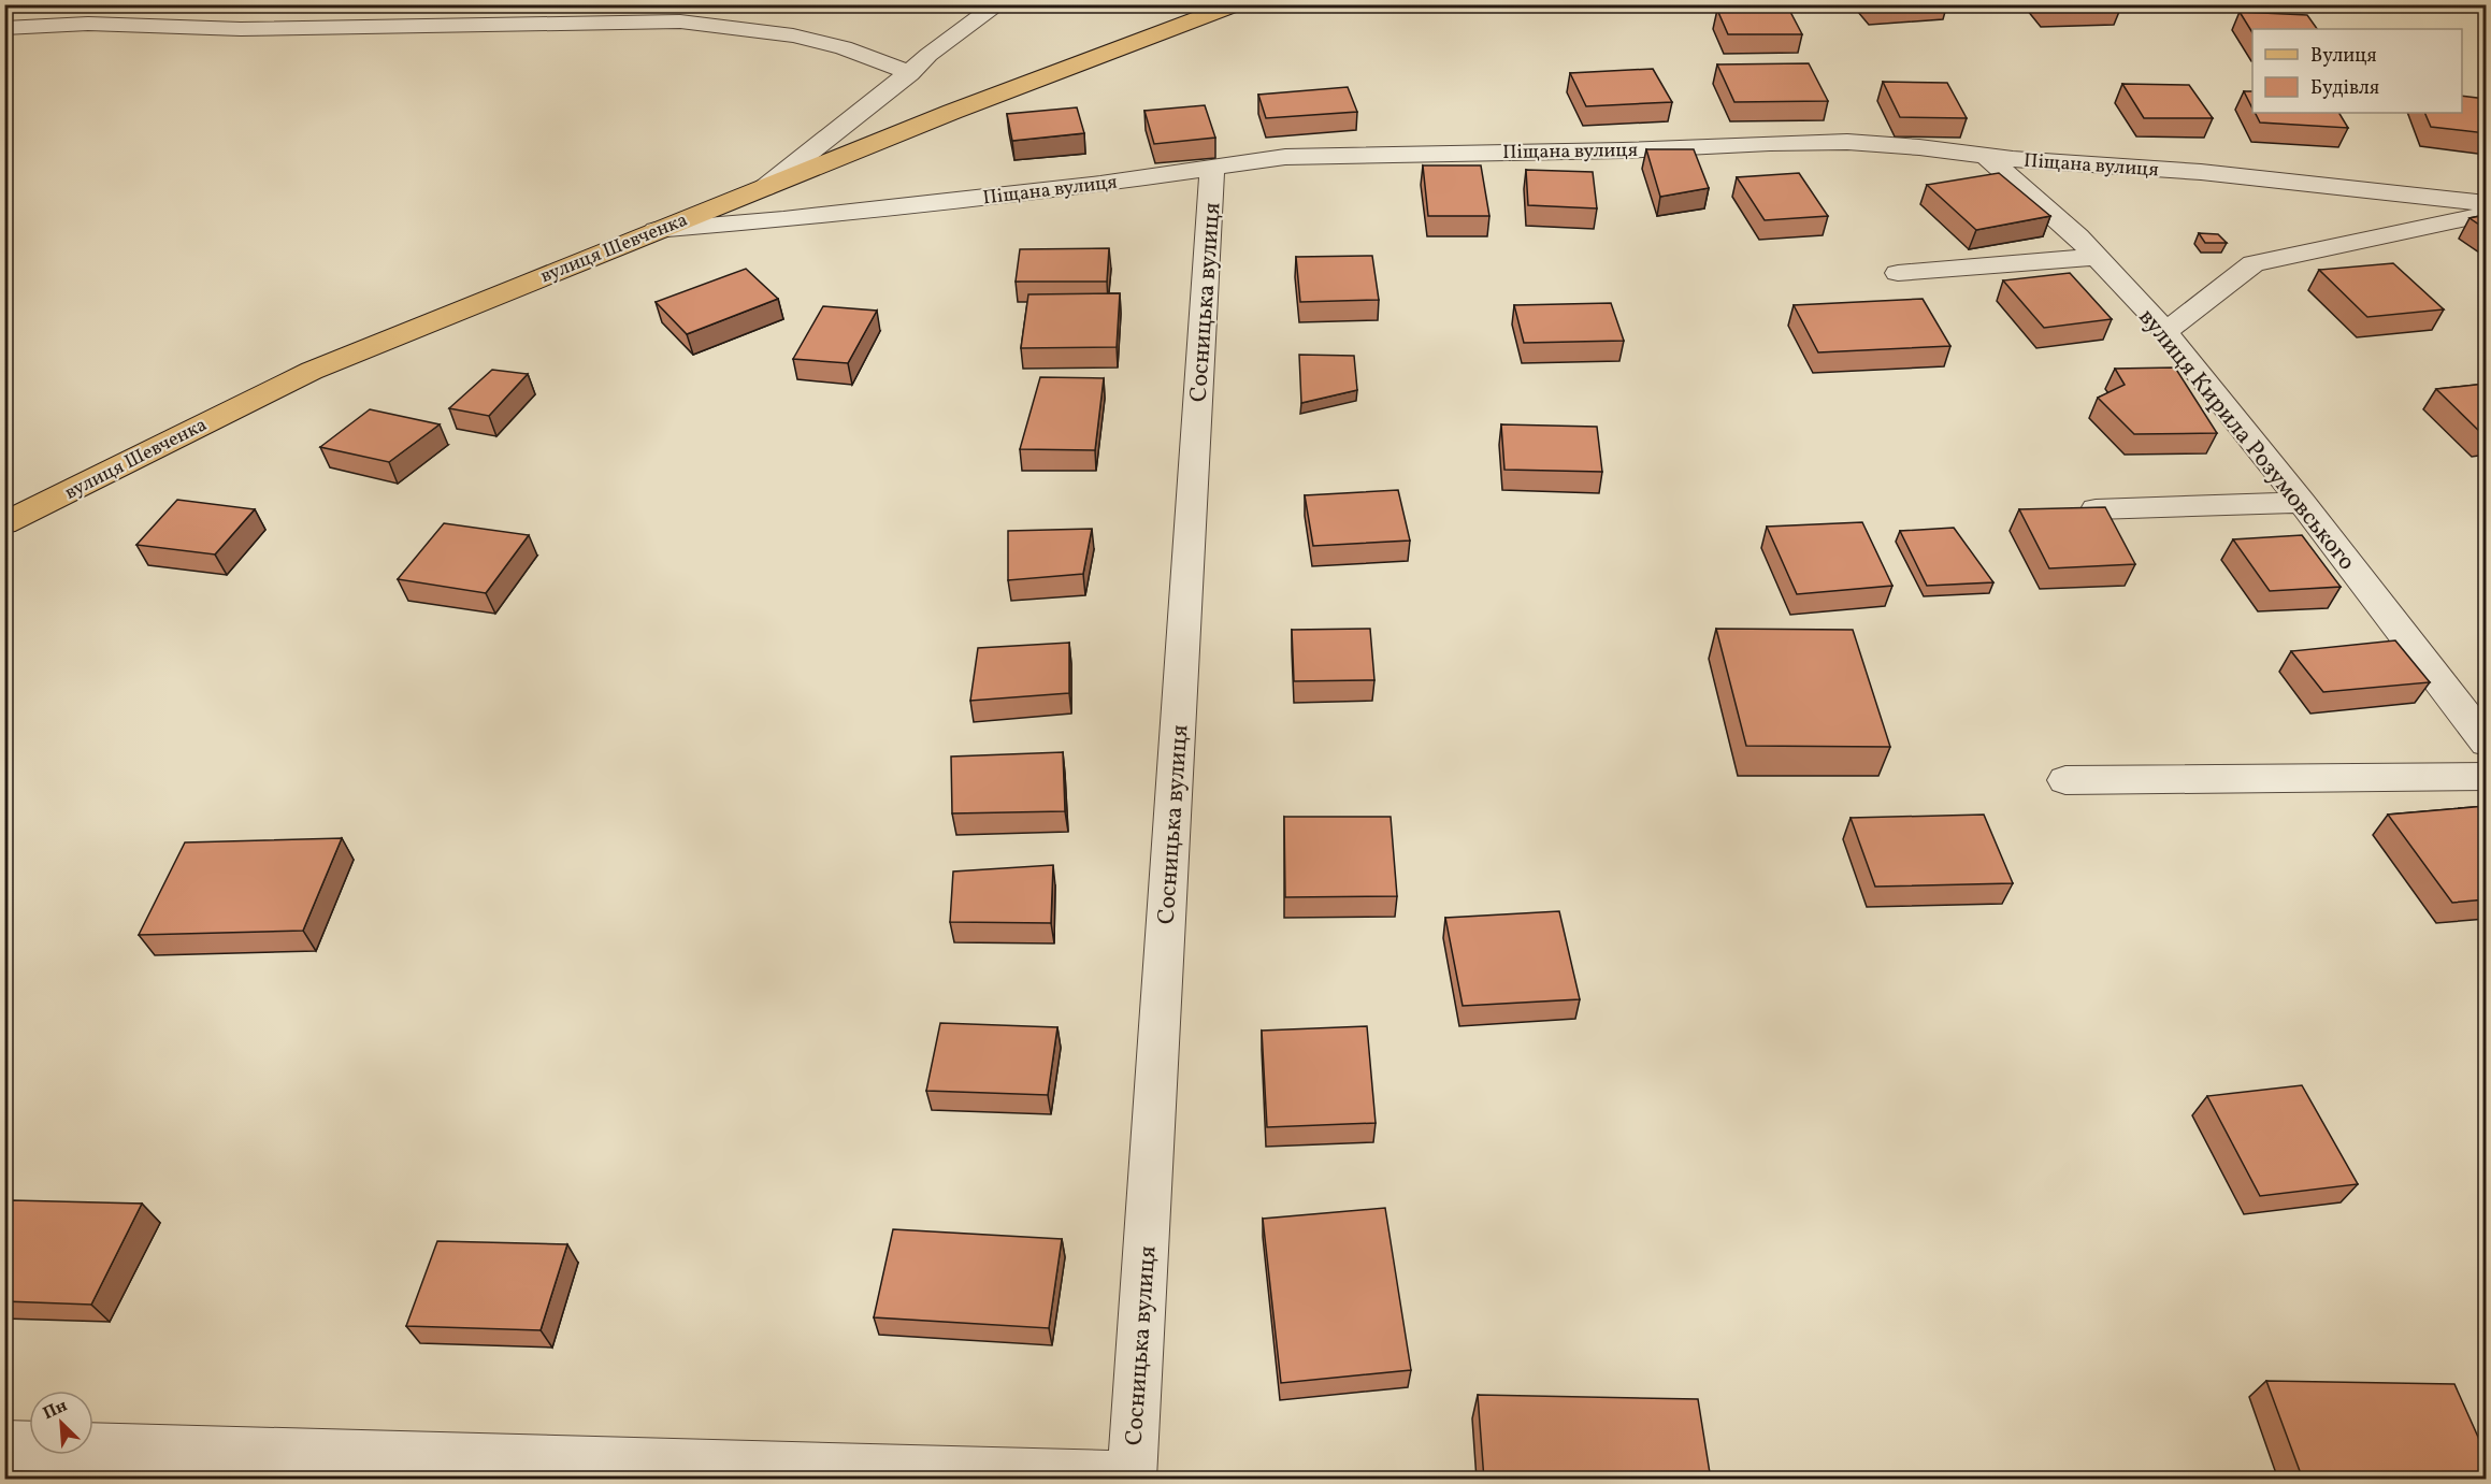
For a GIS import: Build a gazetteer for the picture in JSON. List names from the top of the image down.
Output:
{
  "streets": {
    "main road": ["вулиця Шевченка"],
    "street": ["Піщана вулиця", "Сосницька вулиця", "вулиця Кирила Розумовського"]
  },
  "crossings": [
    ["Піщана вулиця", "вулиця Шевченка"],
    ["Піщана вулиця", "Сосницька вулиця"],
    ["Піщана вулиця", "вулиця Кирила Розумовського"]
  ],
  "legend": ["Вулиця", "Будівля"],
  "north": "top left"
}
